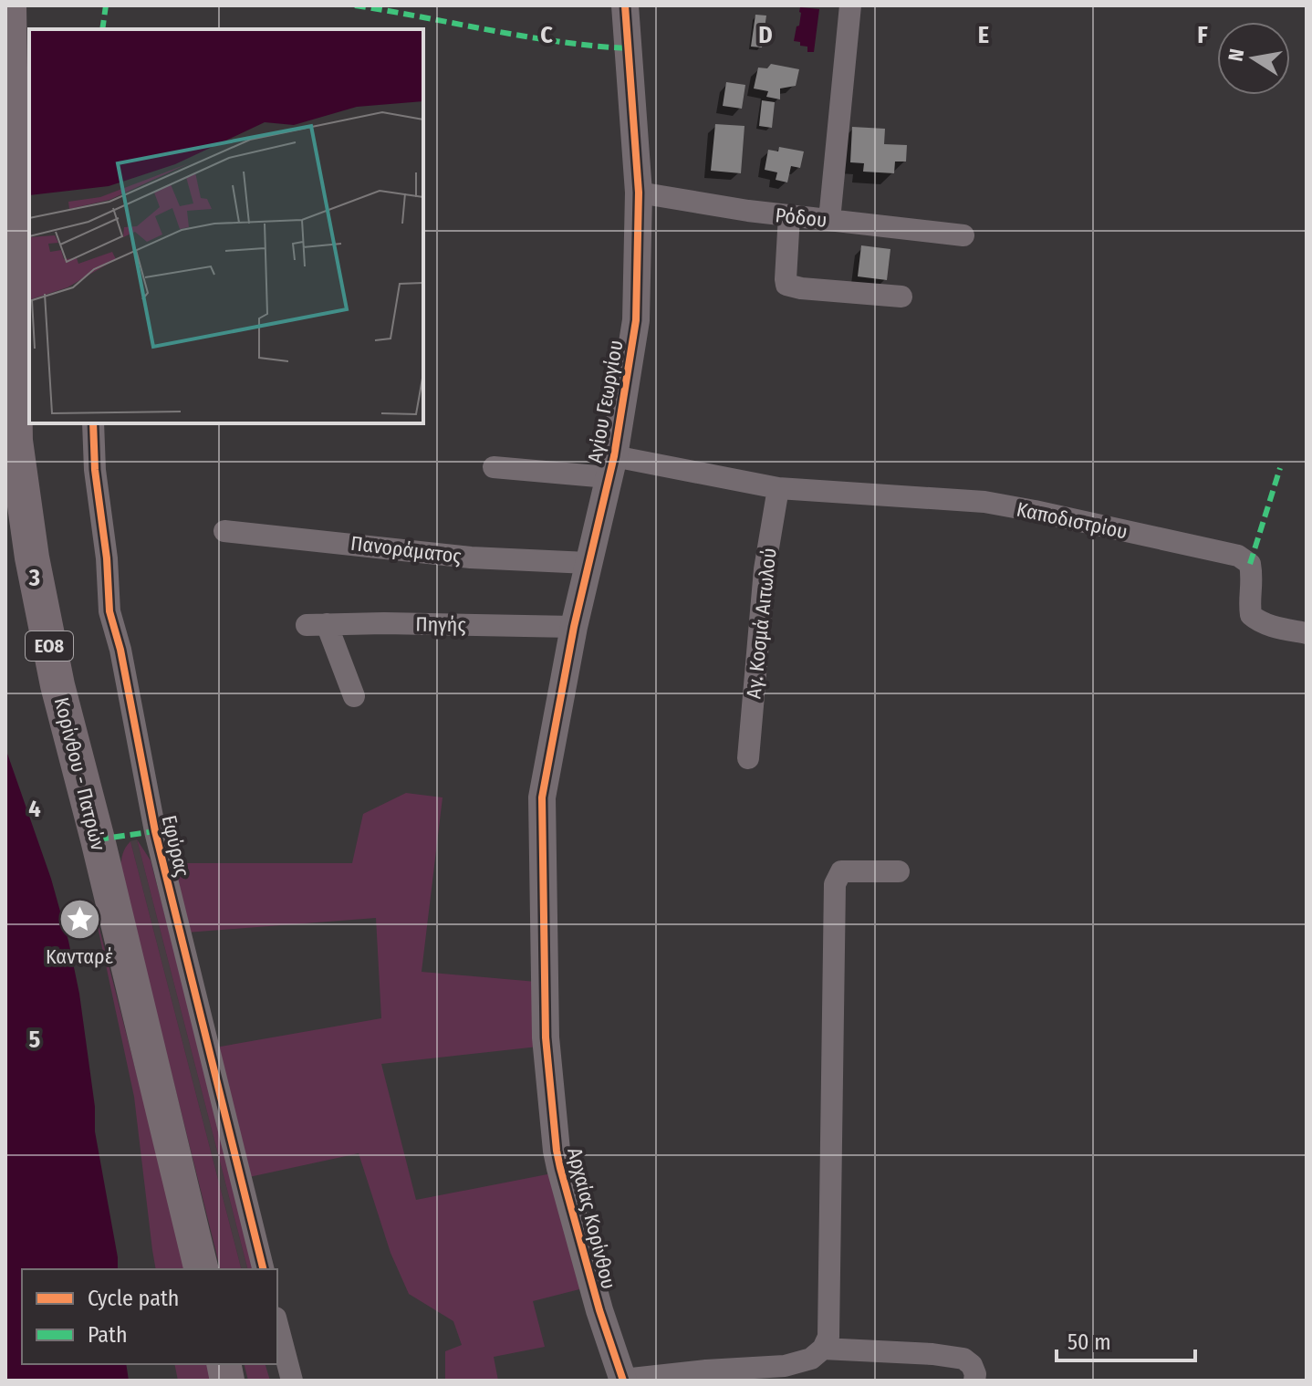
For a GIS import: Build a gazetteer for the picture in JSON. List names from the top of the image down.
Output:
{
  "streets": {
    "main road": ["ΕΟ8", "Κορίνθου - Πατρών"],
    "street": [
      "Ρόδου",
      "Αγίου Γεωργίου",
      "Καποδιστρίου",
      "Πανοράματος",
      "Αγ. Κοσμά Αιτωλού",
      "Πηγής",
      "Εφύρας",
      "Αρχαίας Κορίνθου"
    ]
  },
  "crossings": [
    ["Ρόδου", "Αγίου Γεωργίου"],
    ["Αγίου Γεωργίου", "Πανοράματος"],
    ["Αγίου Γεωργίου", "Πηγής"],
    ["Αγίου Γεωργίου", "Αρχαίας Κορίνθου"],
    ["Καποδιστρίου", "Αγ. Κοσμά Αιτωλού"]
  ],
  "places": {
    "place": ["Κανταρέ"]
  },
  "legend": ["Cycle path", "Path"],
  "scale_bar": "50 m",
  "north": "left",
  "grid": {
    "columns": [
      "C",
      "D",
      "E",
      "F"
    ],
    "rows": ["3", "4", "5"]
  }
}
